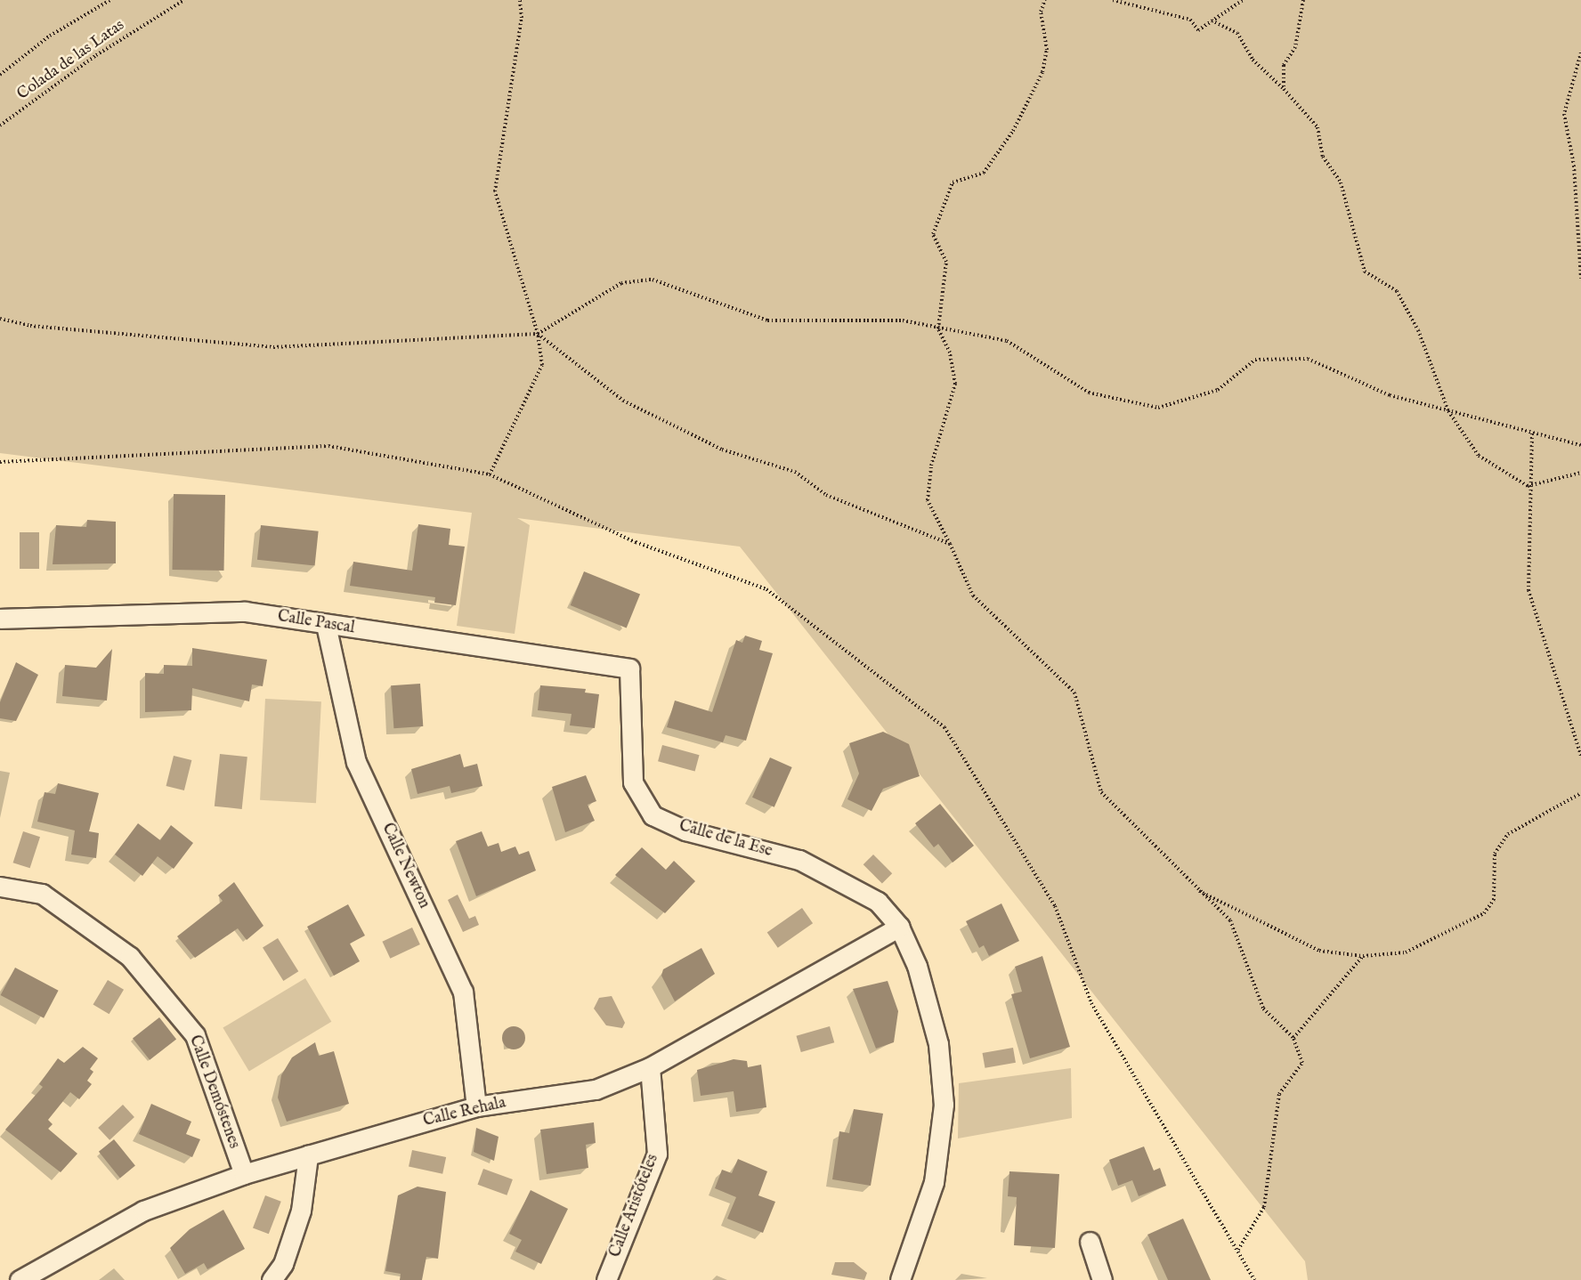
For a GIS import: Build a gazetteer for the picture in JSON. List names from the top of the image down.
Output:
{
  "streets": {
    "street": [
      "Calle Pascal",
      "Calle de la Ese",
      "Calle Newton",
      "Calle Demóstenes",
      "Calle Rehala",
      "Calle Aristóteles"
    ],
    "path": ["Colada de las Latas"]
  },
  "crossings": [
    ["Calle Pascal", "Calle de la Ese"],
    ["Calle Pascal", "Calle Newton"],
    ["Calle de la Ese", "Calle Rehala"],
    ["Calle Newton", "Calle Rehala"],
    ["Calle Demóstenes", "Calle Rehala"],
    ["Calle Rehala", "Calle Aristóteles"]
  ]
}
